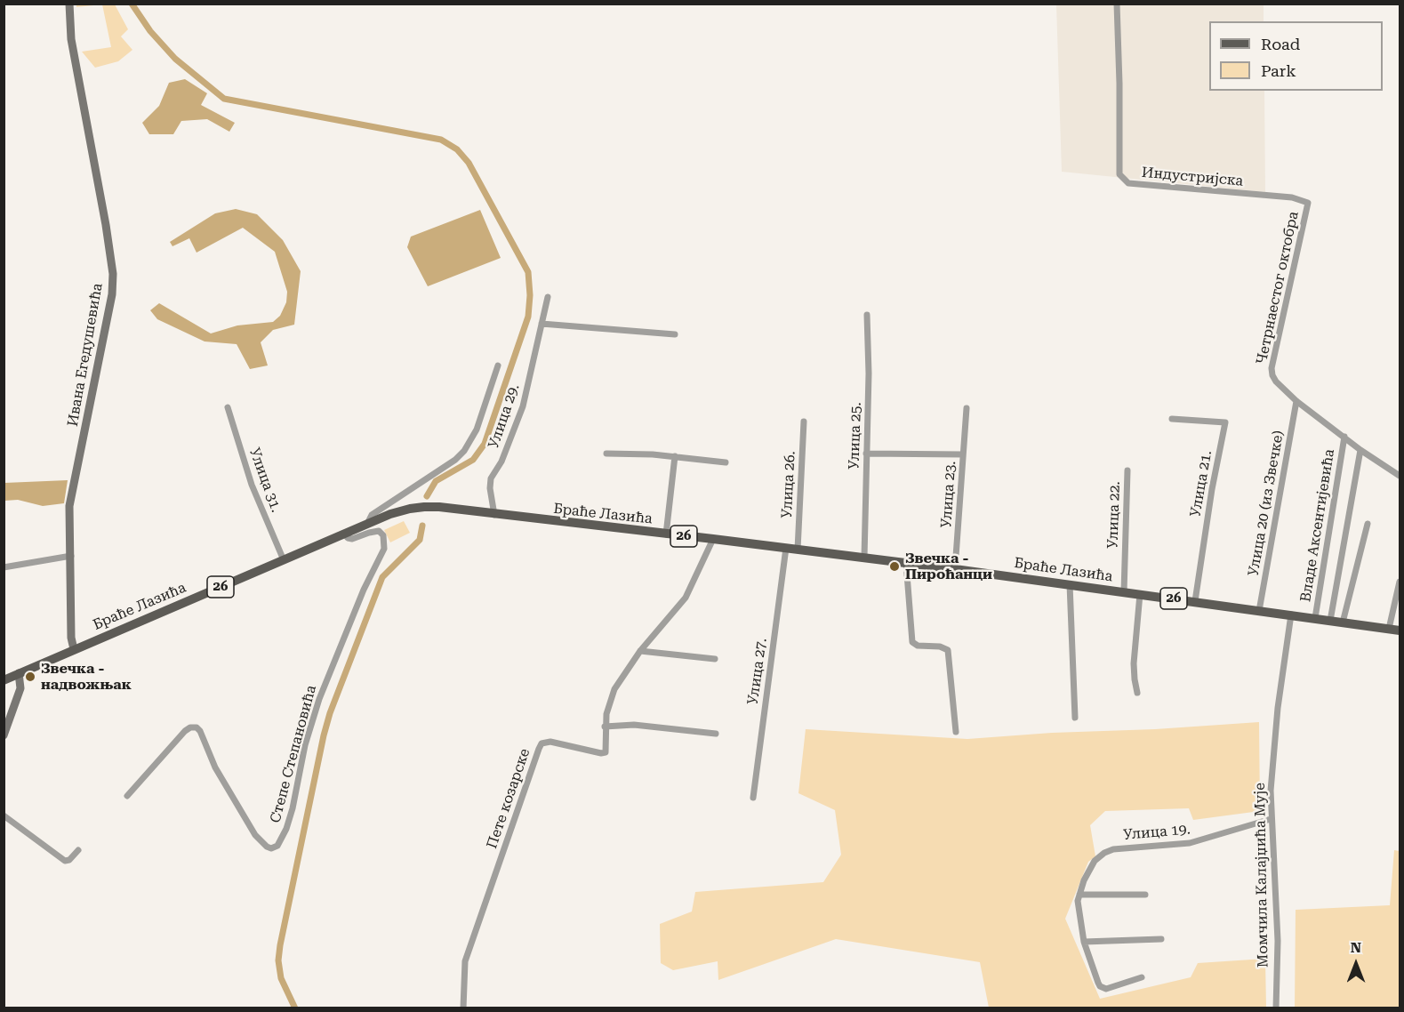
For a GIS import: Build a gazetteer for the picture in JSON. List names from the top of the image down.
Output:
{
  "streets": {
    "main road": ["Ивана Егедушевића", "Браће Лазића", "26"],
    "street": [
      "Индустријска",
      "Четрнаестог октобра",
      "Улица 29.",
      "Улица 25.",
      "Улица 31.",
      "Улица 21.",
      "Улица 26.",
      "Улица 23.",
      "Улица 20 (из Звечке)",
      "Улица 22.",
      "Владе Аксентијевића",
      "Улица 27.",
      "Степе Степановића",
      "Пете козарске",
      "Улица 19.",
      "Момчила Калајџића Мује"
    ]
  },
  "crossings": [
    ["Индустријска", "Четрнаестог октобра"],
    ["Четрнаестог октобра", "Улица 20 (из Звечке)"],
    ["Четрнаестог октобра", "Владе Аксентијевића"],
    ["Ивана Егедушевића", "Браће Лазића"],
    ["Улица 29.", "Браће Лазића"],
    ["Улица 25.", "Улица 23."],
    ["Улица 25.", "Браће Лазића"],
    ["Улица 31.", "Браће Лазића"],
    ["Улица 21.", "Браће Лазића"],
    ["Улица 26.", "Браће Лазића"],
    ["Улица 23.", "Браће Лазића"],
    ["Улица 20 (из Звечке)", "Браће Лазића"],
    ["Улица 20 (из Звечке)", "26"],
    ["Браће Лазића", "Улица 22."],
    ["Браће Лазића", "26"],
    ["Браће Лазића", "Улица 27."],
    ["Браће Лазића", "Степе Степановића"],
    ["Браће Лазића", "Пете козарске"],
    ["Владе Аксентијевића", "26"],
    ["26", "Момчила Калајџића Мује"],
    ["Улица 19.", "Момчила Калајџића Мује"]
  ],
  "places": ["Звечка - Пироћанци", "Звечка - надвожњак"],
  "legend": ["Road", "Park"],
  "north": "top"
}
